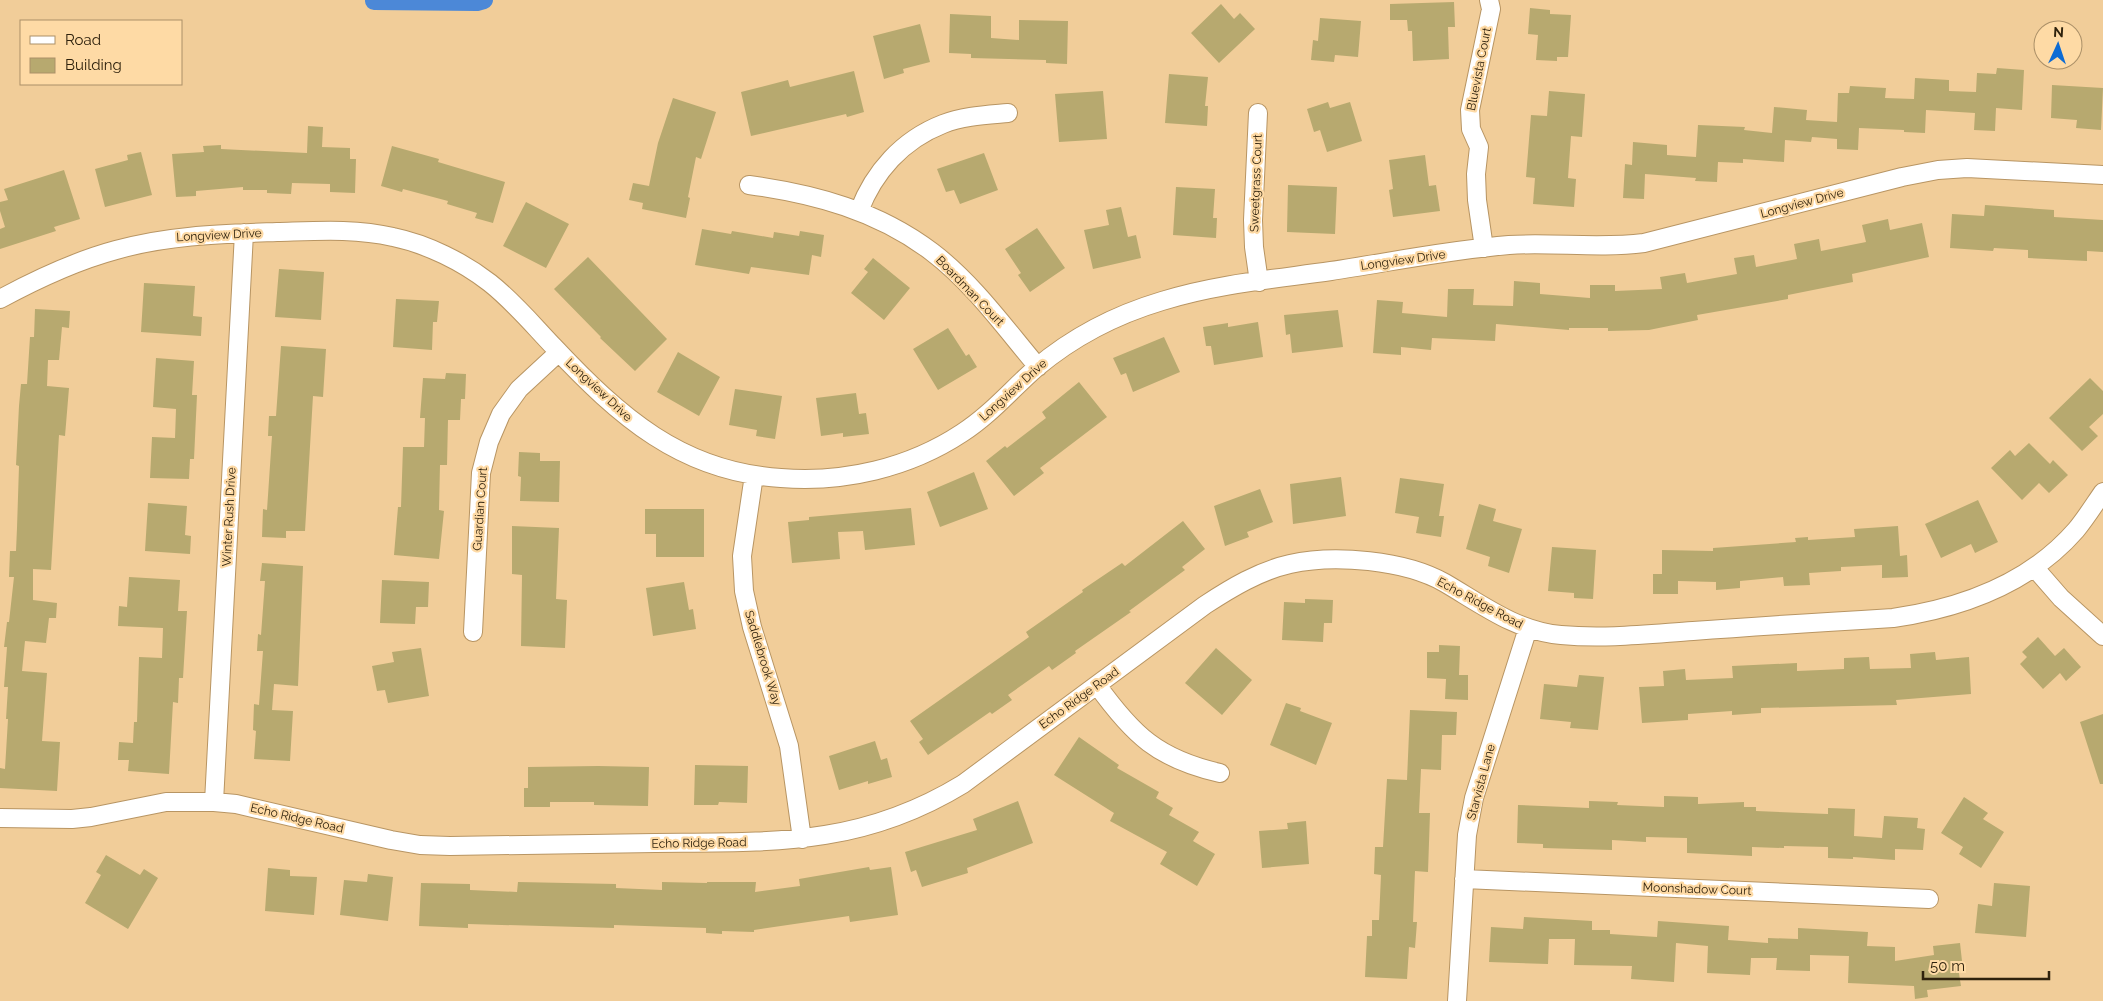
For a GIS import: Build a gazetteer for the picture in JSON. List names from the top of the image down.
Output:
{
  "streets": {
    "street": [
      "Bluevista Court",
      "Sweetgrass Court",
      "Longview Drive",
      "Boardman Court",
      "Guardian Court",
      "Winter Rush Drive",
      "Echo Ridge Road",
      "Saddlebrook Way",
      "Starvista Lane",
      "Moonshadow Court"
    ]
  },
  "crossings": [
    ["Bluevista Court", "Longview Drive"],
    ["Sweetgrass Court", "Longview Drive"],
    ["Longview Drive", "Boardman Court"],
    ["Longview Drive", "Guardian Court"],
    ["Longview Drive", "Winter Rush Drive"],
    ["Longview Drive", "Saddlebrook Way"],
    ["Winter Rush Drive", "Echo Ridge Road"],
    ["Echo Ridge Road", "Saddlebrook Way"],
    ["Echo Ridge Road", "Starvista Lane"],
    ["Starvista Lane", "Moonshadow Court"]
  ],
  "legend": ["Road", "Building"],
  "scale_bar": "50 m",
  "north": "top"
}
